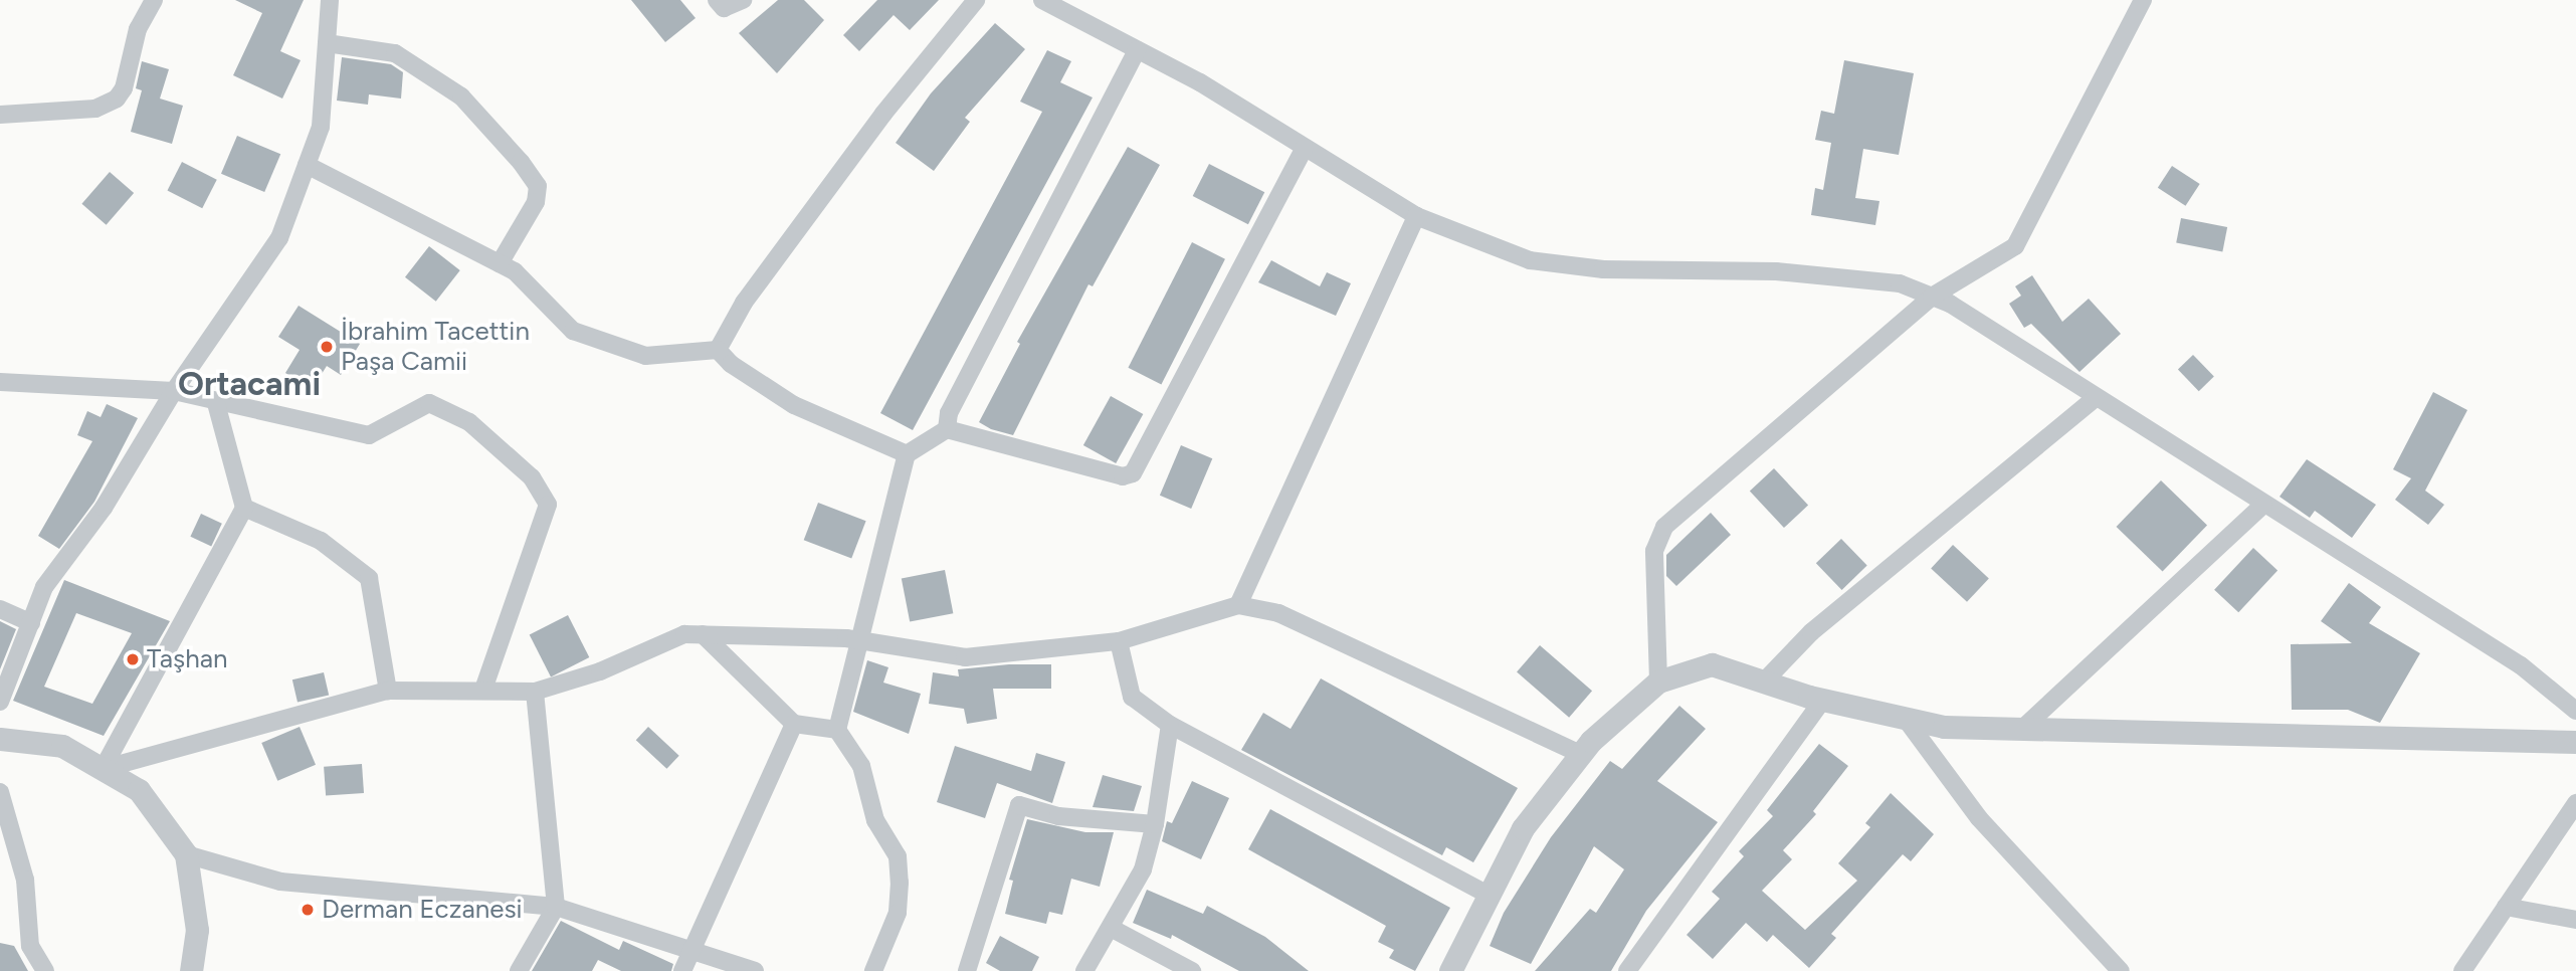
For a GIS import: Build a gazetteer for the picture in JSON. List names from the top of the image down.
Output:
{
  "districts": ["Ortacami"],
  "places": ["İbrahim Tacettin Paşa Camii", "Taşhan", "Derman Eczanesi"]
}
